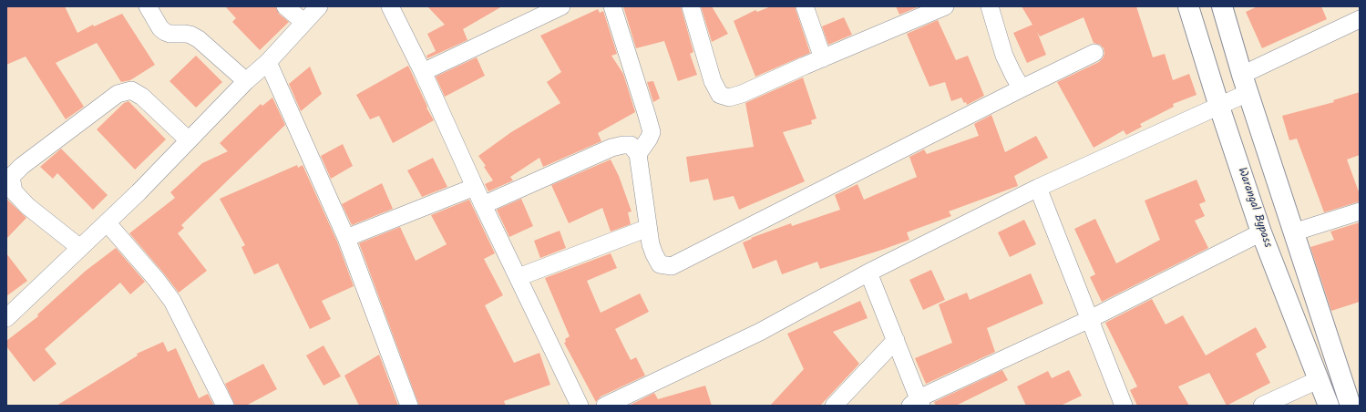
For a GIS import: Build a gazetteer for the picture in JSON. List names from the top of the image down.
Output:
{
  "streets": {
    "main road": ["Warangal Bypass"]
  }
}
